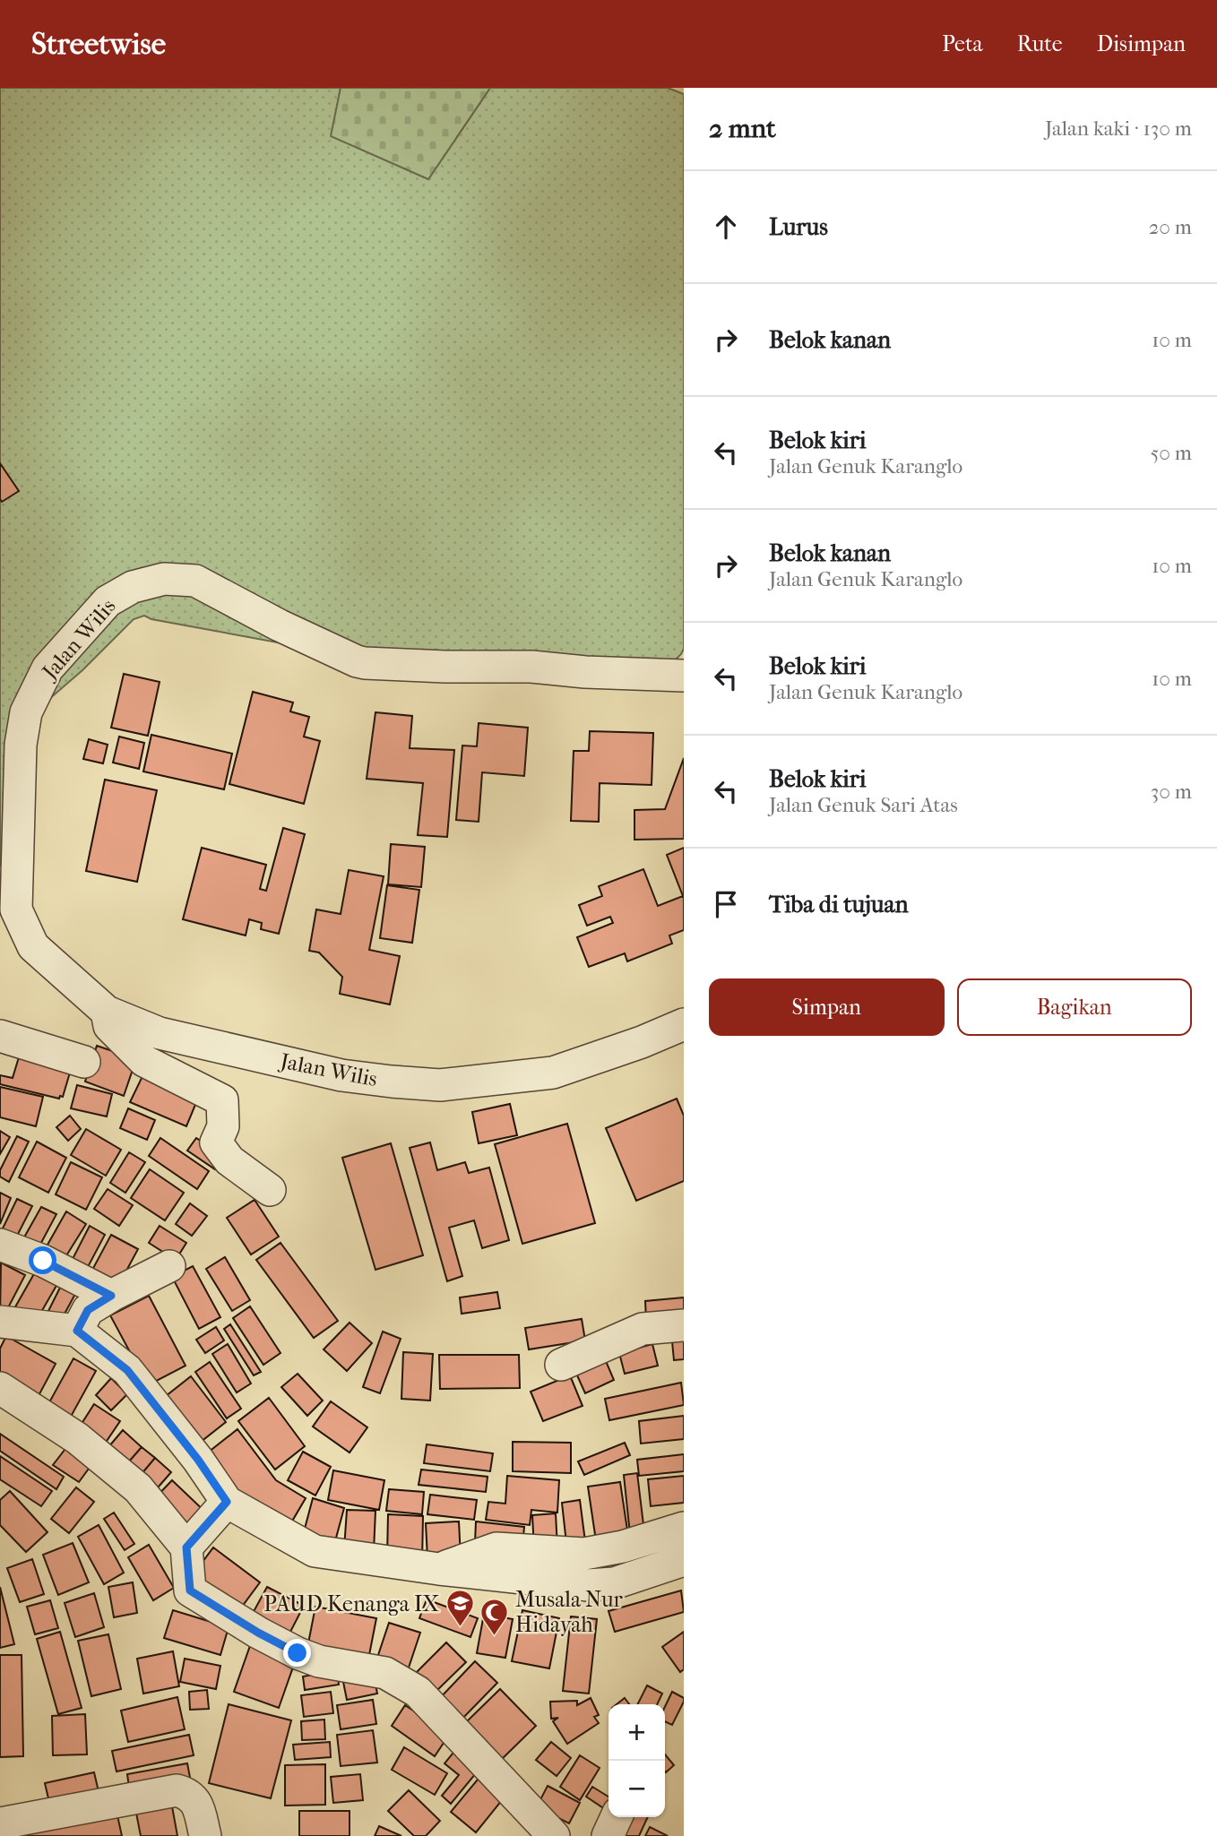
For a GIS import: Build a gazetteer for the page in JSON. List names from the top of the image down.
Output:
{
  "streets": {
    "street": ["Jalan Wilis"]
  },
  "places": {
    "school or university": ["PAUD Kenanga IX"],
    "mosque": ["Musala Nur Hidayah"]
  },
  "page": {
    "header": "Streetwise",
    "nav": ["Peta", "Rute", "Disimpan"],
    "heading": ["2 mnt", "Jalan kaki · 130 m"],
    "list": [
      ["Lurus", "20 m"],
      ["Belok kanan", "10 m"],
      ["Belok kiri", "Jalan Genuk Karanglo", "50 m"],
      ["Belok kanan", "Jalan Genuk Karanglo", "10 m"],
      ["Belok kiri", "Jalan Genuk Karanglo", "10 m"],
      ["Belok kiri", "Jalan Genuk Sari Atas", "30 m"],
      "Tiba di tujuan"
    ],
    "buttons": ["Simpan", "Bagikan"],
    "map_buttons": ["+", "−"]
  }
}
